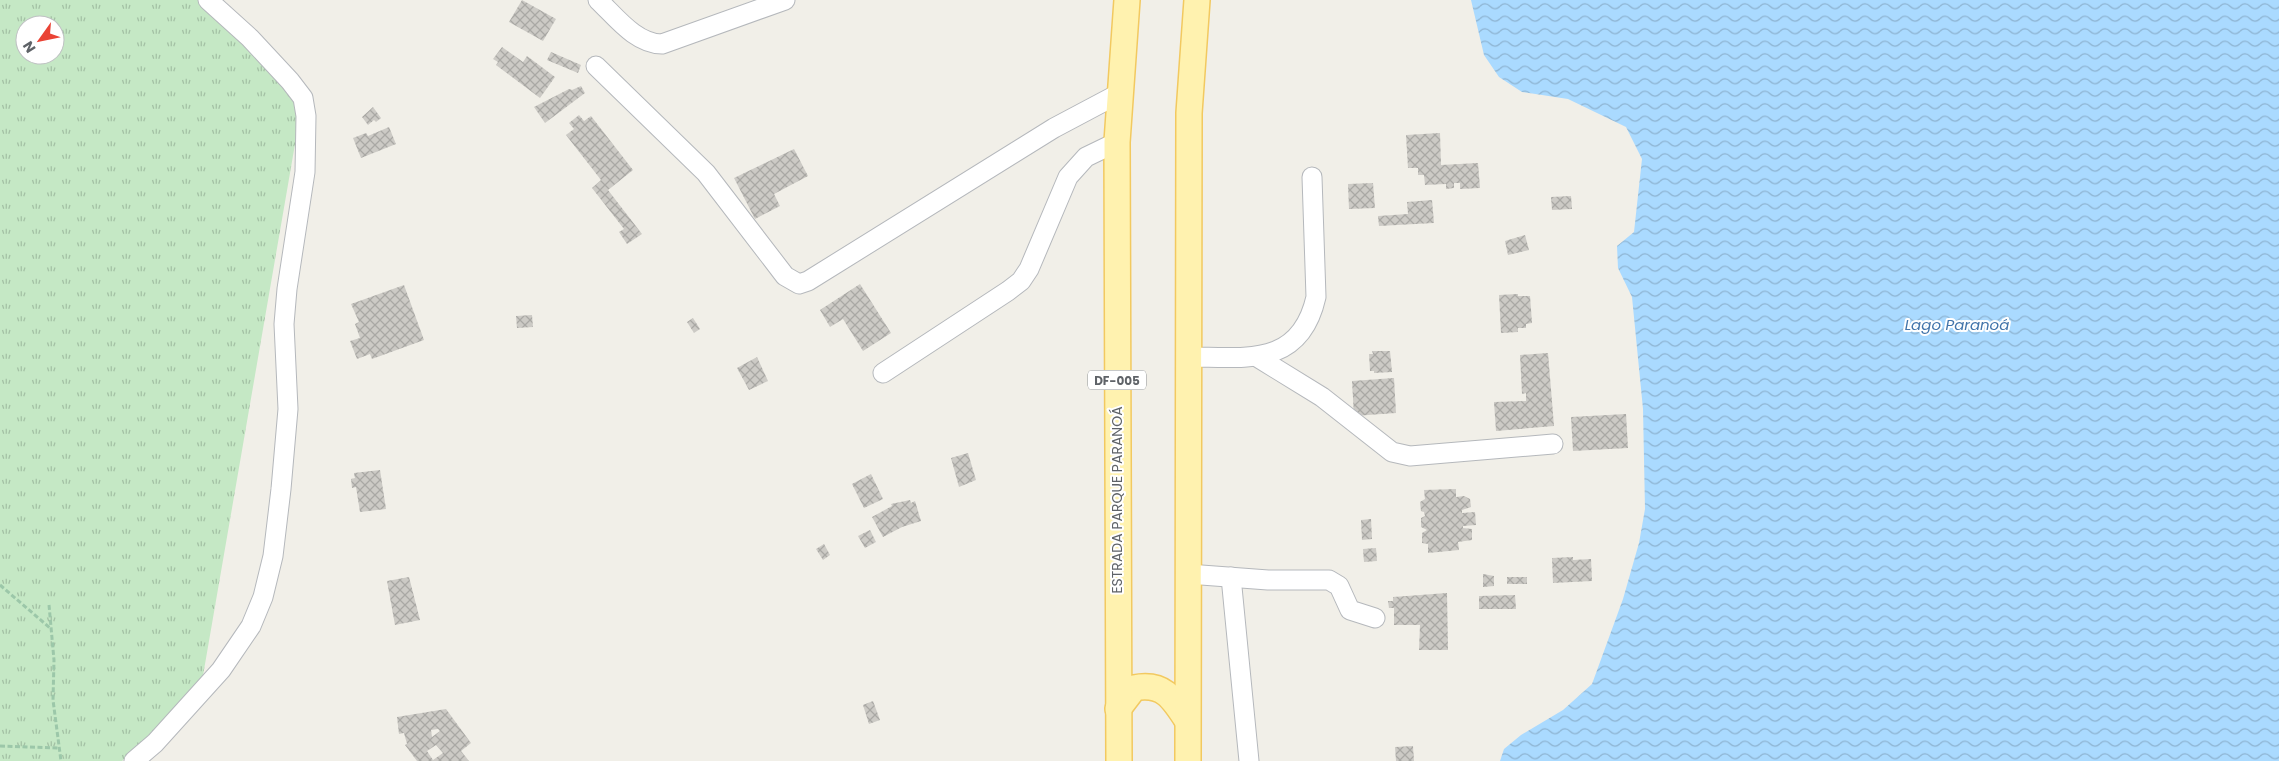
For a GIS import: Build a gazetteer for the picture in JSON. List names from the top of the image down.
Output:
{
  "streets": {
    "main road": ["DF-005", "ESTRADA PARQUE PARANOÁ"]
  },
  "water": ["Lago Paranoá"],
  "north": "bottom left"
}
